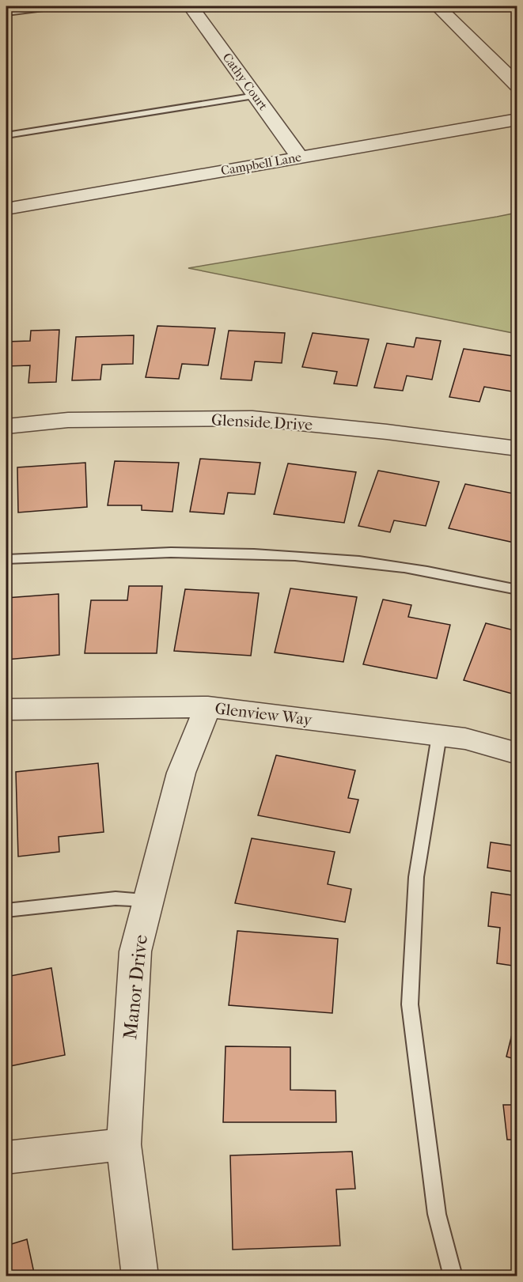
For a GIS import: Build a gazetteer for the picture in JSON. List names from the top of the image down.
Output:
{
  "streets": {
    "street": [
      "Cathy Court",
      "Campbell Lane",
      "Glenside Drive",
      "Glenview Way",
      "Manor Drive"
    ]
  },
  "crossings": [
    ["Cathy Court", "Campbell Lane"],
    ["Glenview Way", "Manor Drive"]
  ]
}
